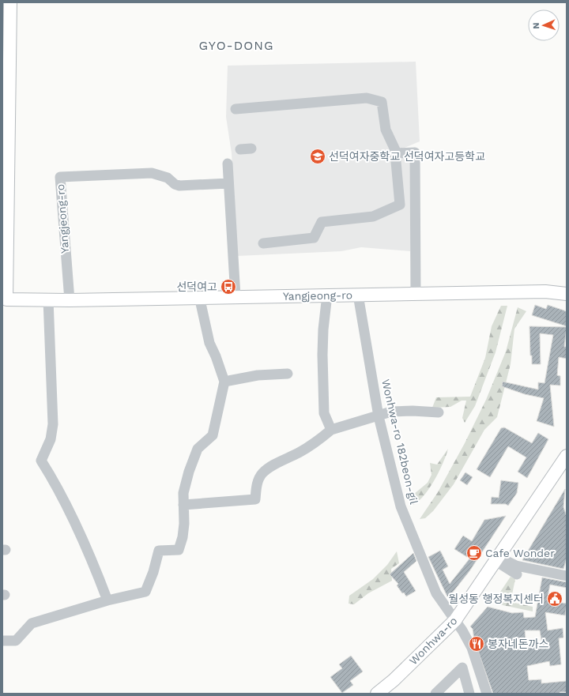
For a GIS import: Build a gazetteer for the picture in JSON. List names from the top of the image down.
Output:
{
  "streets": {
    "main road": ["Yangjeong-ro", "Wonhwa-ro"],
    "street": ["Wonhwa-ro 182beon-gil"]
  },
  "crossings": [
    ["Yangjeong-ro", "Wonhwa-ro 182beon-gil"],
    ["Wonhwa-ro 182beon-gil", "Wonhwa-ro"]
  ],
  "districts": ["GYO-DONG"],
  "places": {
    "school or university": ["선덕여자중학교 선덕여자고등학교"],
    "bus stop": ["선덕여고"],
    "cafe": ["Cafe Wonder"],
    "public building": ["월성동 행정복지센터"],
    "restaurant": ["봉자네돈까스"]
  },
  "north": "left"
}
